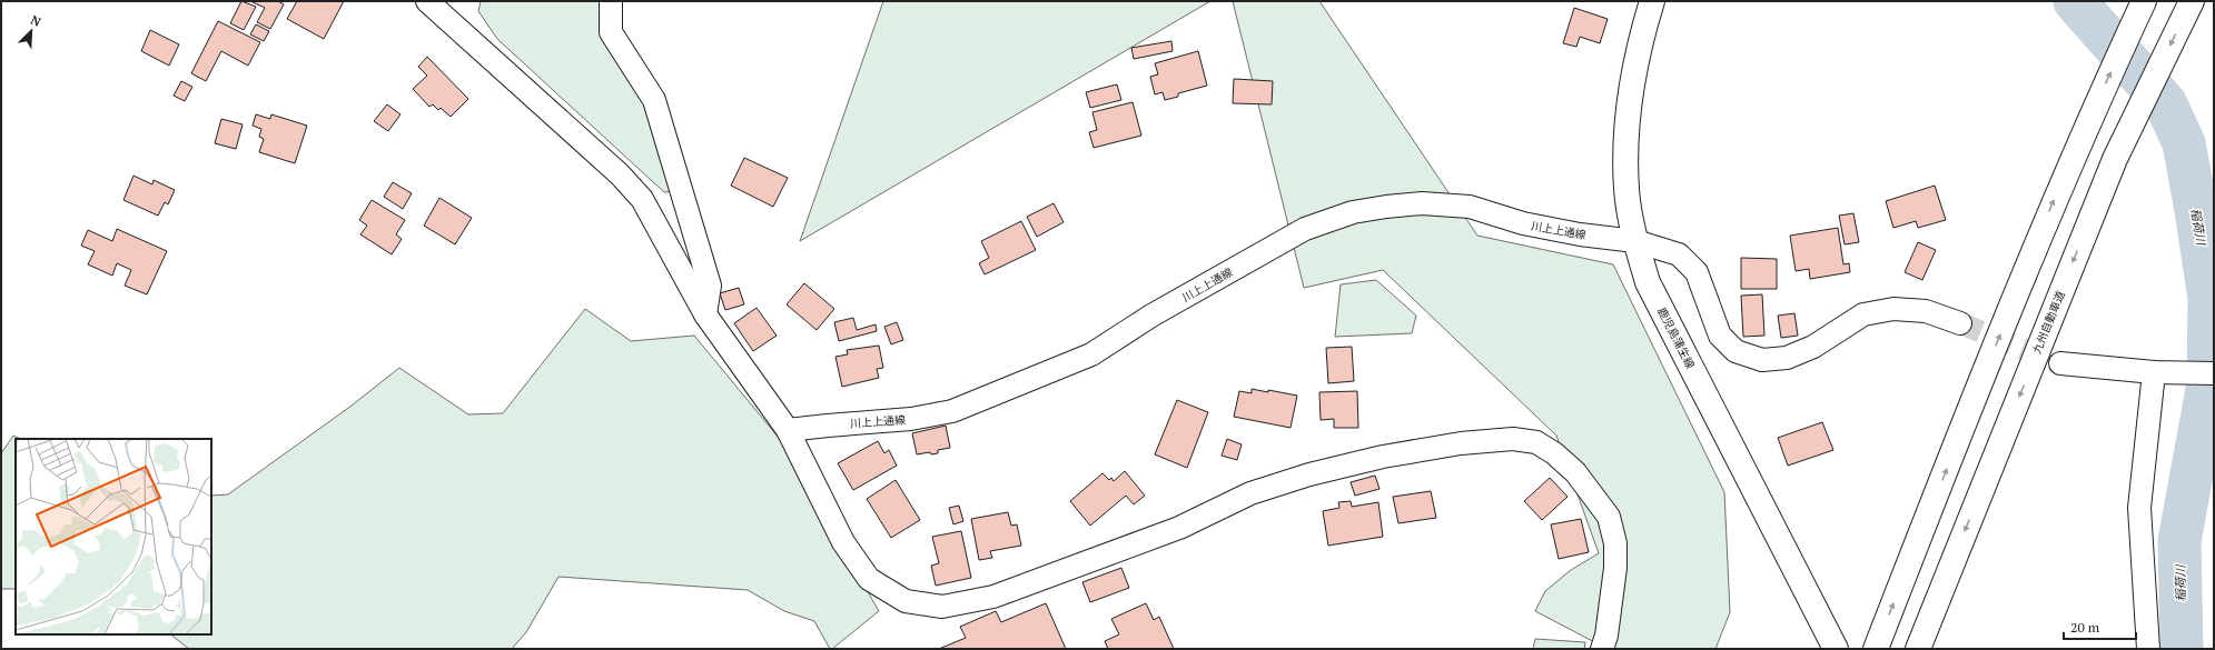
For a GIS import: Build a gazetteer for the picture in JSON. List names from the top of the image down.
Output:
{
  "streets": {
    "main road": ["九州自動車道", "鹿児島蒲生線"],
    "street": ["川上上通線"]
  },
  "crossings": [
    ["川上上通線", "鹿児島蒲生線"]
  ],
  "water": ["稲荷川"],
  "scale_bar": "20 m",
  "north": "top right"
}
